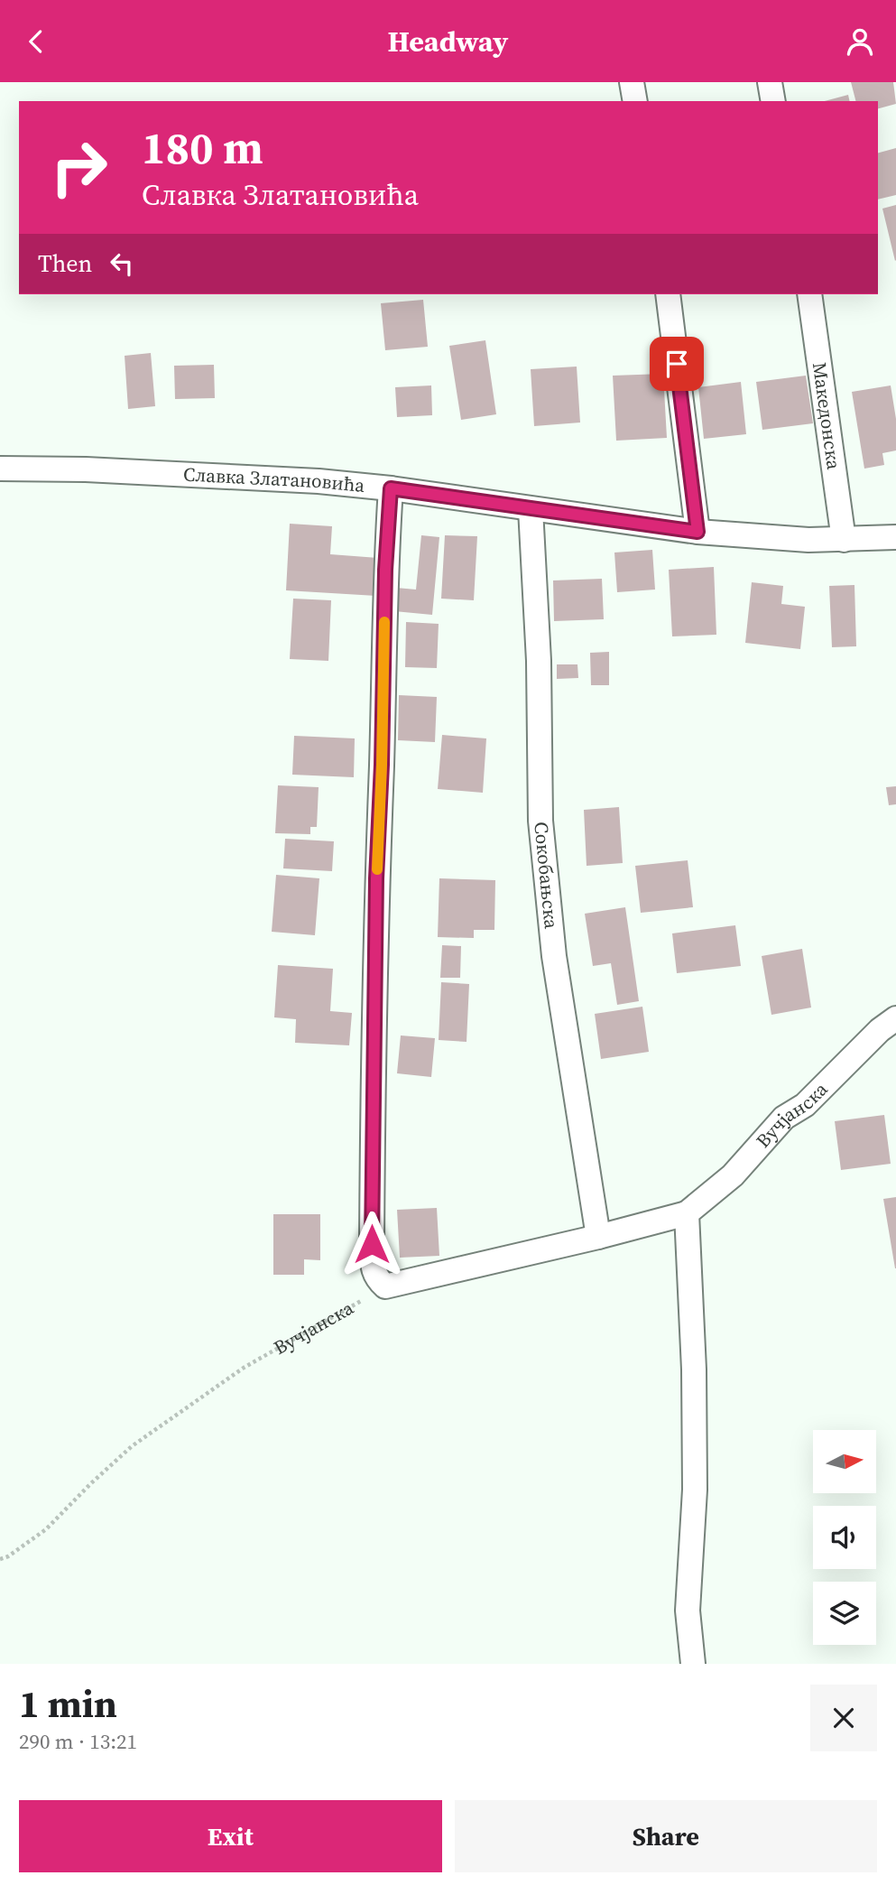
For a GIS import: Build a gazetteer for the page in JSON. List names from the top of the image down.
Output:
{
  "streets": {
    "street": [
      "Македонска",
      "Славка Златановића",
      "Сокобањска",
      "Вучјанска"
    ]
  },
  "crossings": [
    ["Македонска", "Славка Златановића"],
    ["Славка Златановића", "Сокобањска"],
    ["Сокобањска", "Вучјанска"]
  ],
  "north": "right",
  "page": {
    "header": "Headway",
    "turn": ["180 m", "Славка Златановића"],
    "then": "Then",
    "heading": ["1 min", "290 m · 13:21"],
    "buttons": ["Exit", "Share"]
  }
}
